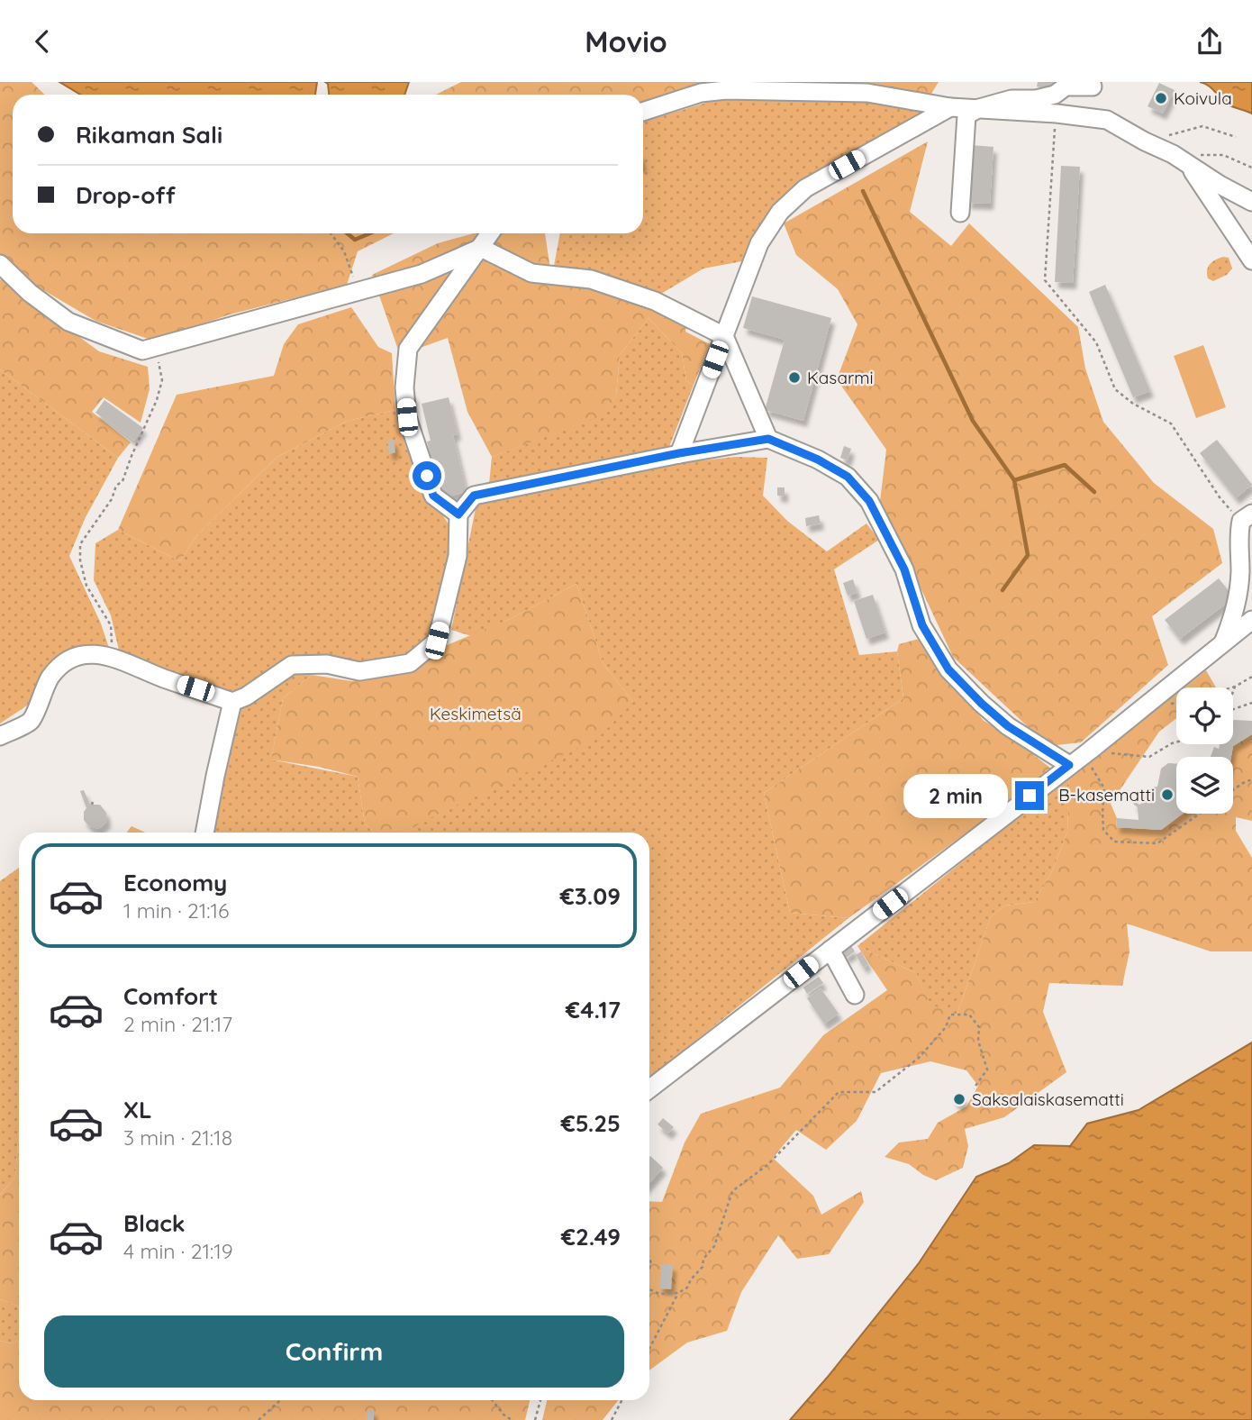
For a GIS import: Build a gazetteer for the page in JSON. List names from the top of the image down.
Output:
{
  "parks": ["Keskimetsä"],
  "places": [
    "Koivula",
    "Kasarmi",
    "B-kasematti",
    "Saksalaiskasematti"
  ],
  "page": {
    "header": "Movio",
    "banner": ["Rikaman Sali", "Drop-off"],
    "bubble": "2 min",
    "list": [
      {
        "name": "Economy",
        "note": "1 min · 21:16",
        "value": "€3.09"
      },
      {
        "name": "Comfort",
        "note": "2 min · 21:17",
        "value": "€4.17"
      },
      {
        "name": "XL",
        "note": "3 min · 21:18",
        "value": "€5.25"
      },
      {
        "name": "Black",
        "note": "4 min · 21:19",
        "value": "€2.49"
      }
    ],
    "buttons": "Confirm"
  }
}
